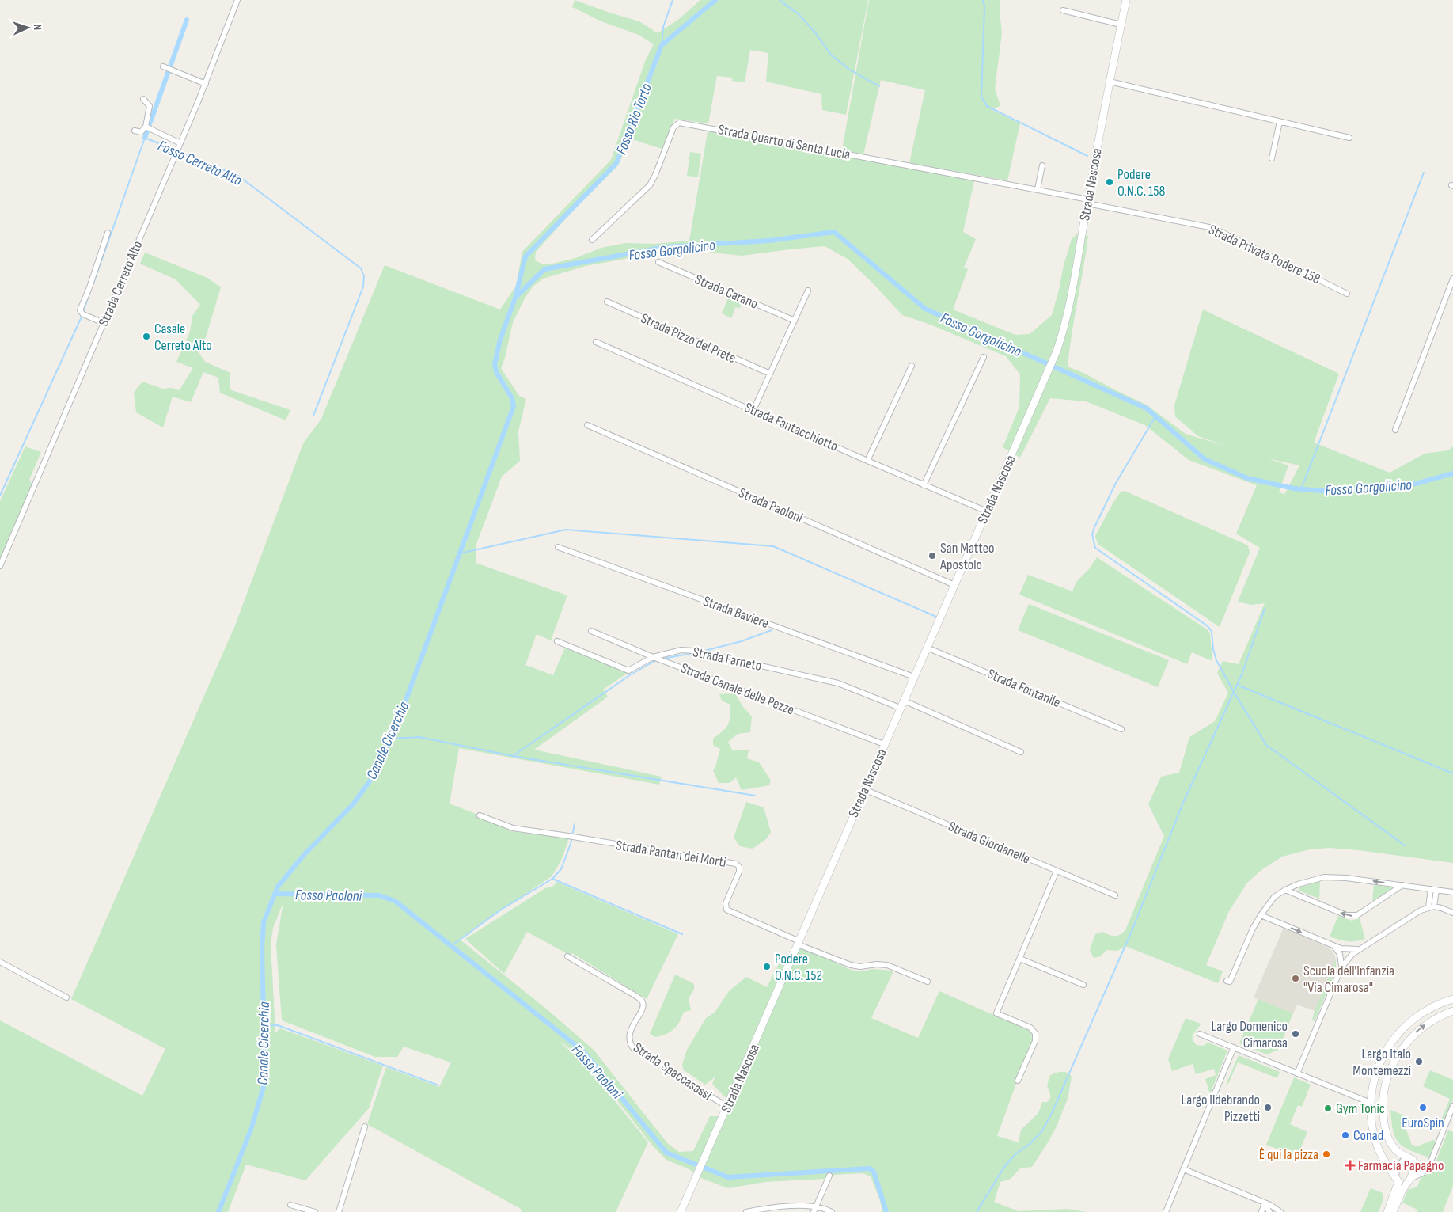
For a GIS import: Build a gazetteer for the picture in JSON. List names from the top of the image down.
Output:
{
  "streets": {
    "street": [
      "Strada Quarto di Santa Lucia",
      "Strada Nascosa",
      "Strada Privata Podere 158",
      "Strada Cerreto Alto",
      "Strada Carano",
      "Strada Pizzo del Prete",
      "Strada Fantacchiotto",
      "Strada Paoloni",
      "Strada Baviere",
      "Strada Farneto",
      "Strada Fontanile",
      "Strada Canale delle Pezze",
      "Strada Giordanelle",
      "Strada Pantan dei Morti",
      "Strada Spaccasassi"
    ]
  },
  "crossings": [
    ["Strada Quarto di Santa Lucia", "Strada Nascosa"],
    ["Strada Quarto di Santa Lucia", "Strada Privata Podere 158"],
    ["Strada Nascosa", "Strada Privata Podere 158"],
    ["Strada Nascosa", "Strada Fantacchiotto"],
    ["Strada Nascosa", "Strada Paoloni"],
    ["Strada Nascosa", "Strada Baviere"],
    ["Strada Nascosa", "Strada Farneto"],
    ["Strada Nascosa", "Strada Fontanile"],
    ["Strada Nascosa", "Strada Canale delle Pezze"],
    ["Strada Nascosa", "Strada Giordanelle"],
    ["Strada Nascosa", "Strada Pantan dei Morti"],
    ["Strada Nascosa", "Strada Spaccasassi"],
    ["Strada Farneto", "Strada Canale delle Pezze"]
  ],
  "water": [
    "Fosso Rio Torto",
    "Fosso Cerreto Alto",
    "Fosso Gorgolicino",
    "Canale Cicerchia",
    "Fosso Paoloni"
  ],
  "places": {
    "other": [
      "Podere O.N.C. 158",
      "Casale Cerreto Alto",
      "San Matteo Apostolo",
      "Podere O.N.C. 152",
      "Scuola dell'Infanzia \"Via Cimarosa\"",
      "Largo Domenico Cimarosa",
      "Largo Italo Montemezzi",
      "Largo Ildebrando Pizzetti",
      "EuroSpin",
      "Gym Tonic",
      "Conad",
      "È qui la pizza"
    ],
    "health": ["Farmacia Papagno"]
  },
  "north": "right"
}
